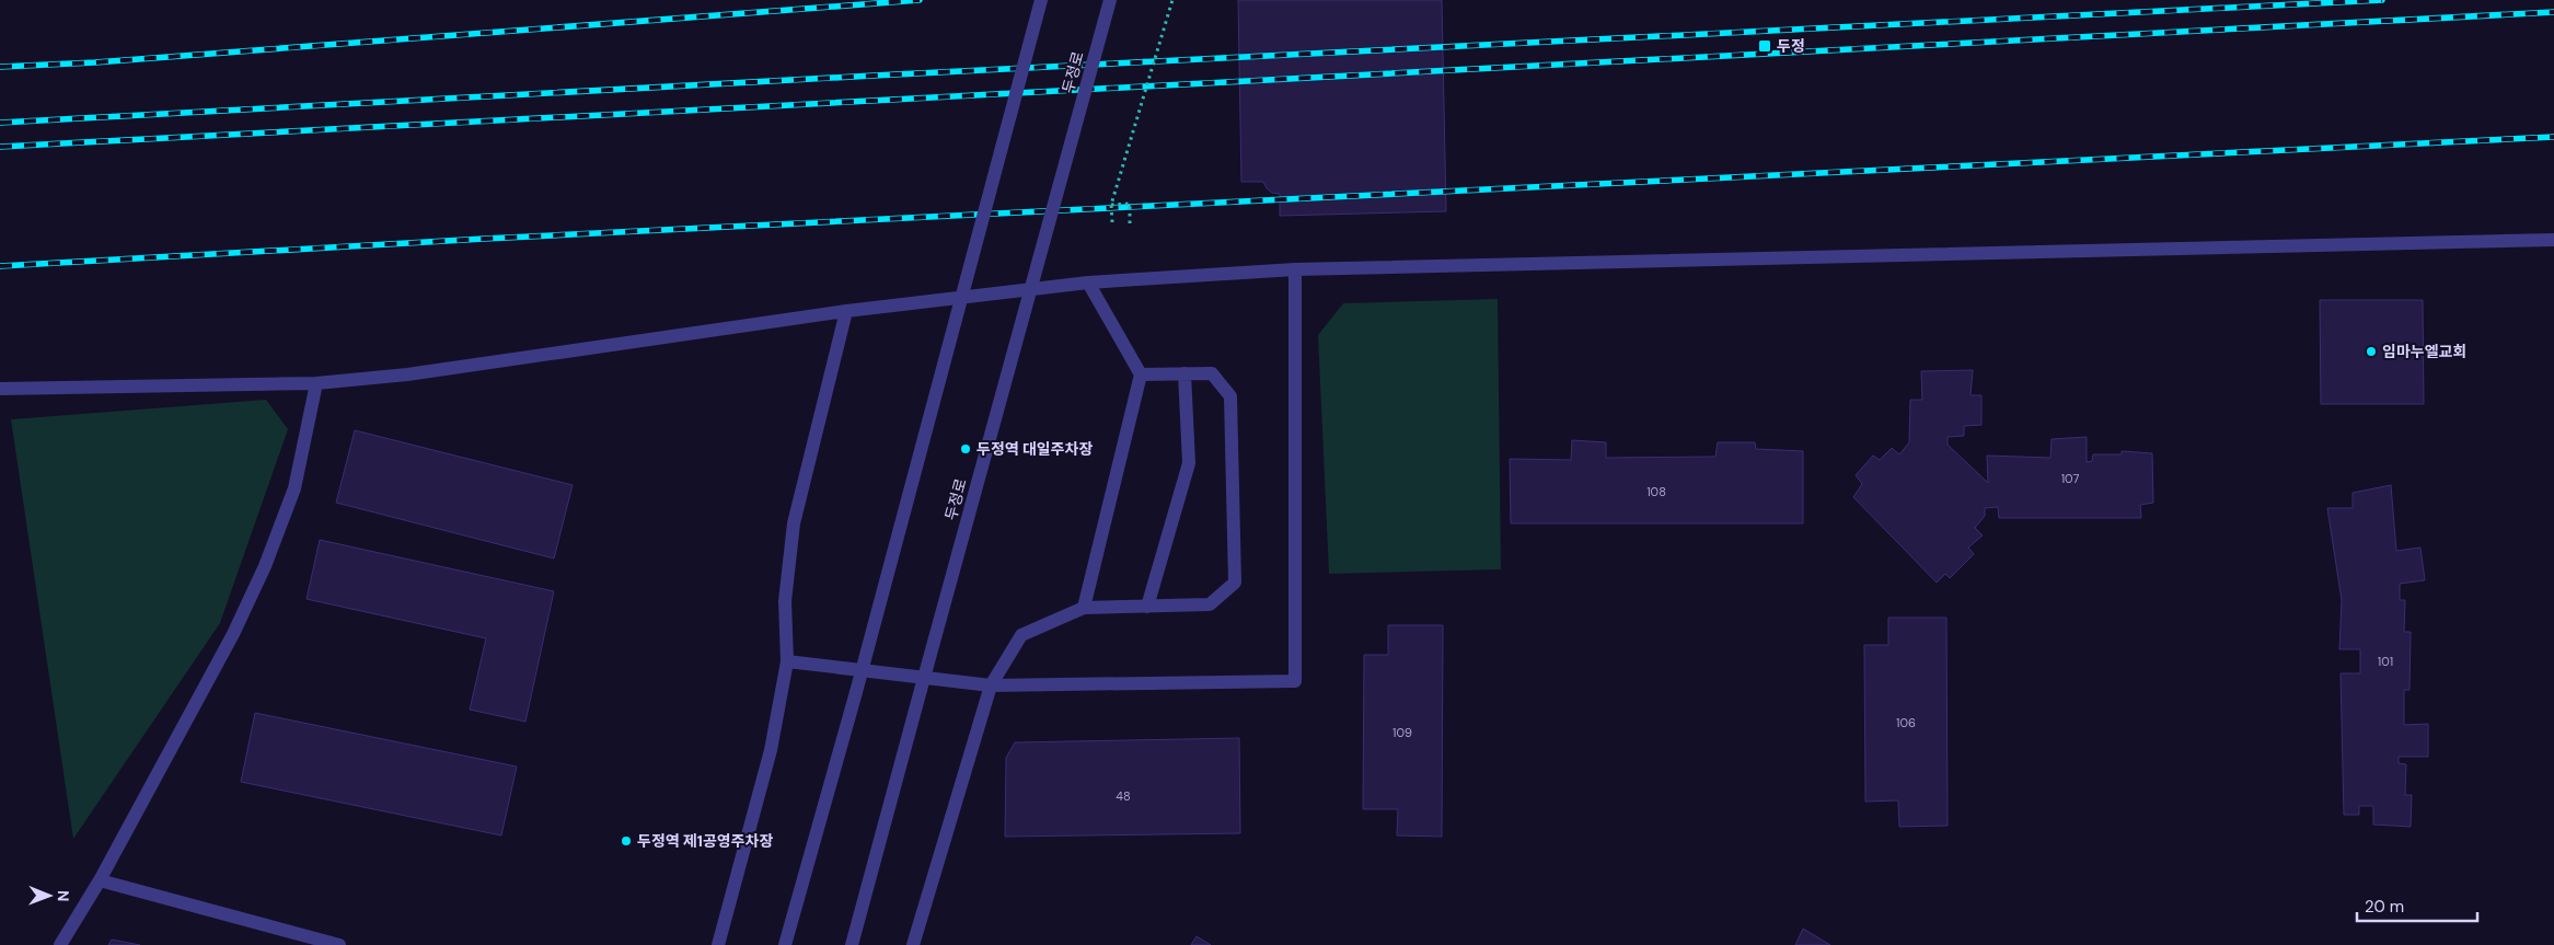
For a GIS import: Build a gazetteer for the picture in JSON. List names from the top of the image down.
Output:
{
  "streets": {
    "street": ["두정로"]
  },
  "places": {
    "transit": ["두정"],
    "other": ["임마누엘교회", "두정역 대일주차장", "두정역 제1공영주차장"]
  },
  "house_numbers": [
    "107",
    "108",
    "101",
    "106",
    "109",
    "48"
  ],
  "scale_bar": "20 m",
  "north": "right"
}
